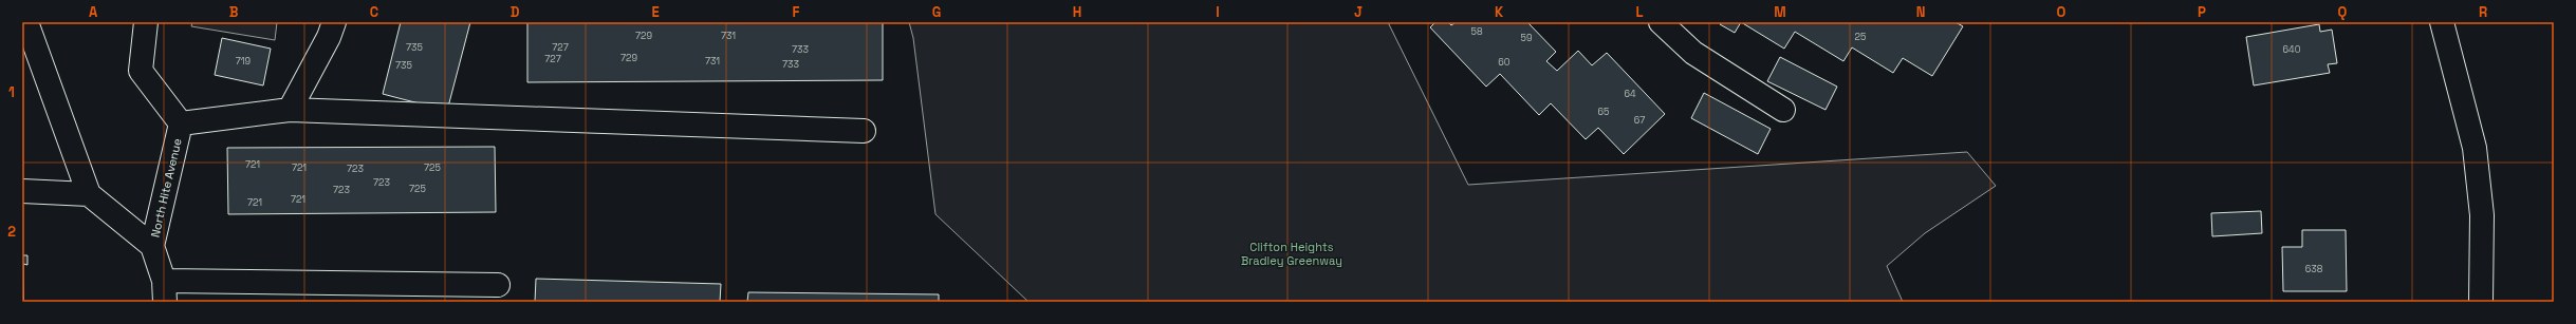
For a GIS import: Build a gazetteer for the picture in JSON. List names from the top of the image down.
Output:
{
  "streets": {
    "street": ["North Hite Avenue"]
  },
  "parks": ["Clifton Heights Bradley Greenway"],
  "house_numbers": [
    "58",
    "729",
    "731",
    "25",
    "59",
    "735",
    "727",
    "733",
    "640",
    "729",
    "727",
    "719",
    "731",
    "60",
    "733",
    "735",
    "64",
    "65",
    "67",
    "721",
    "721",
    "725",
    "723",
    "723",
    "725",
    "723",
    "721",
    "721",
    "638"
  ],
  "grid": {
    "columns": [
      "A",
      "B",
      "C",
      "D",
      "E",
      "F",
      "G",
      "H",
      "I",
      "J",
      "K",
      "L",
      "M",
      "N",
      "O",
      "P",
      "Q",
      "R"
    ],
    "rows": ["1", "2"]
  }
}
